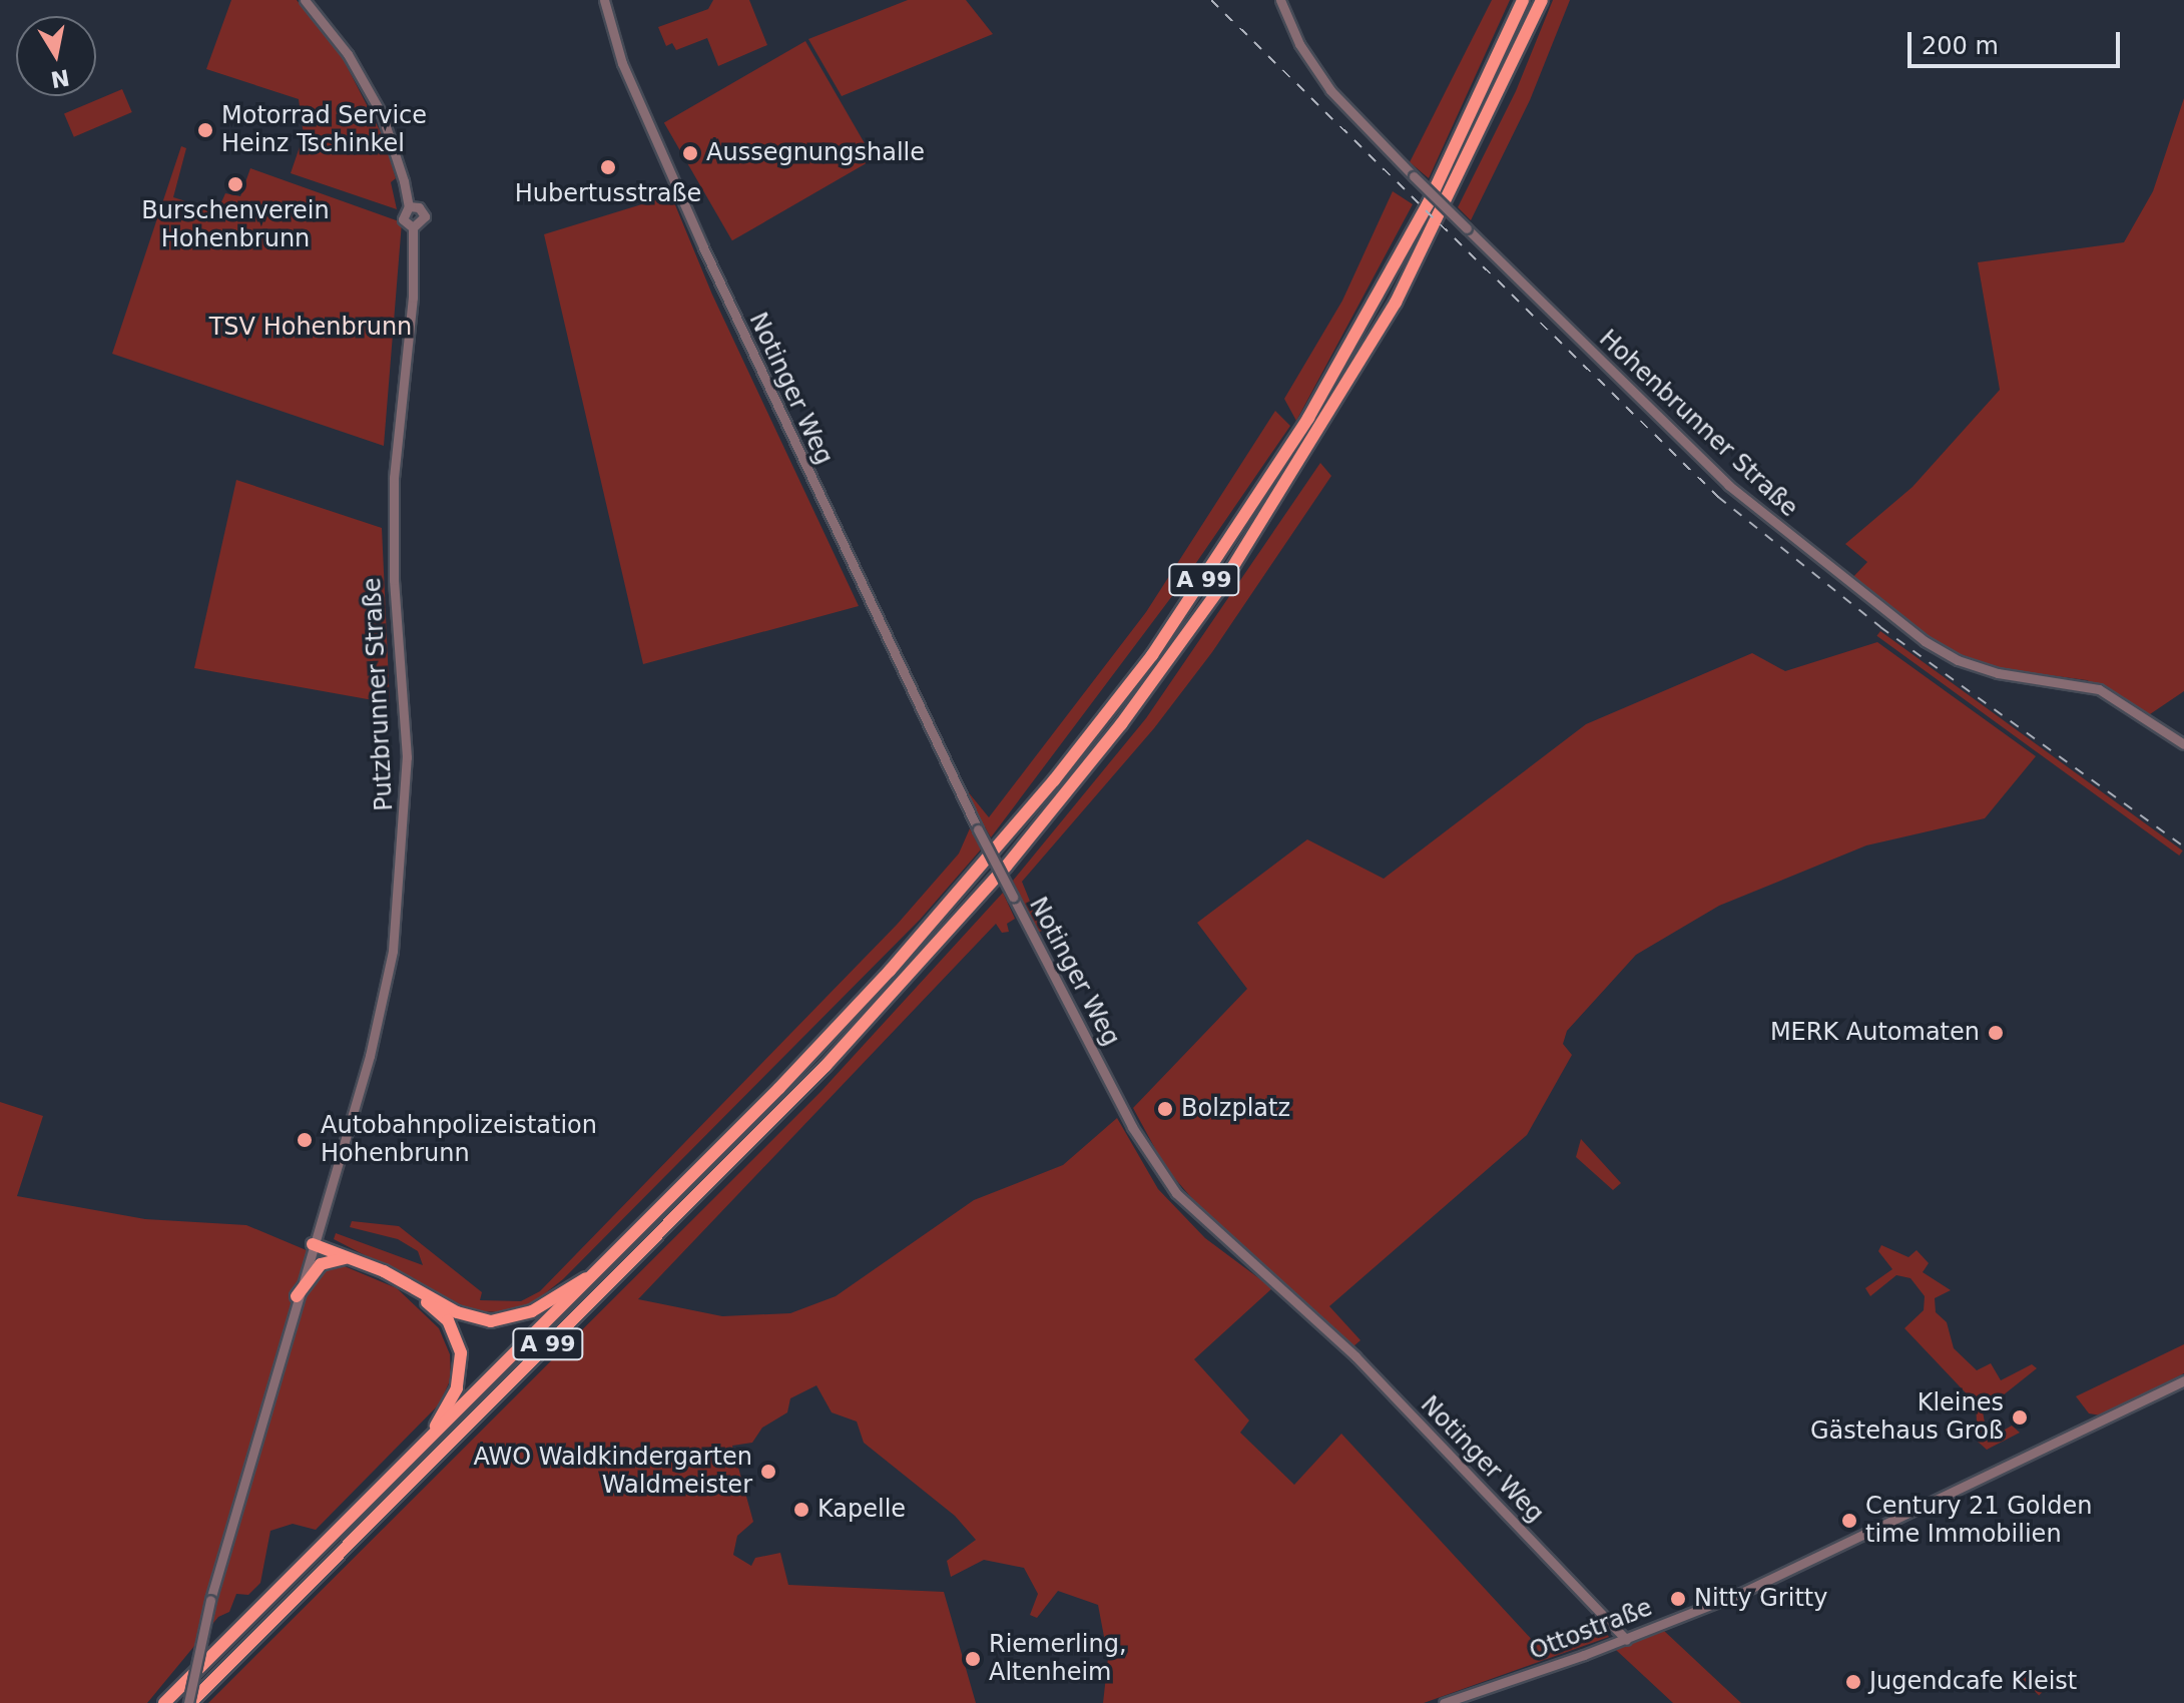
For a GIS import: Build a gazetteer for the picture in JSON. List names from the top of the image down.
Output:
{
  "streets": {
    "highway": ["A 99"],
    "street": [
      "Notinger Weg",
      "Hohenbrunner Straße",
      "Putzbrunner Straße",
      "Ottostraße"
    ]
  },
  "crossings": [
    ["Notinger Weg", "Ottostraße"],
    ["A 99", "Putzbrunner Straße"]
  ],
  "parks": ["TSV Hohenbrunn"],
  "places": [
    "Motorrad Service Heinz Tschinkel",
    "Aussegnungshalle",
    "Hubertusstraße",
    "Burschenverein Hohenbrunn",
    "MERK Automaten",
    "Bolzplatz",
    "Autobahnpolizeistation Hohenbrunn",
    "Kleines Gästehaus Groß",
    "AWO Waldkindergarten Waldmeister",
    "Kapelle",
    "Century 21 Golden time Immobilien",
    "Nitty Gritty",
    "Riemerling, Altenheim",
    "Jugendcafe Kleist"
  ],
  "scale_bar": "200 m",
  "north": "bottom"
}
